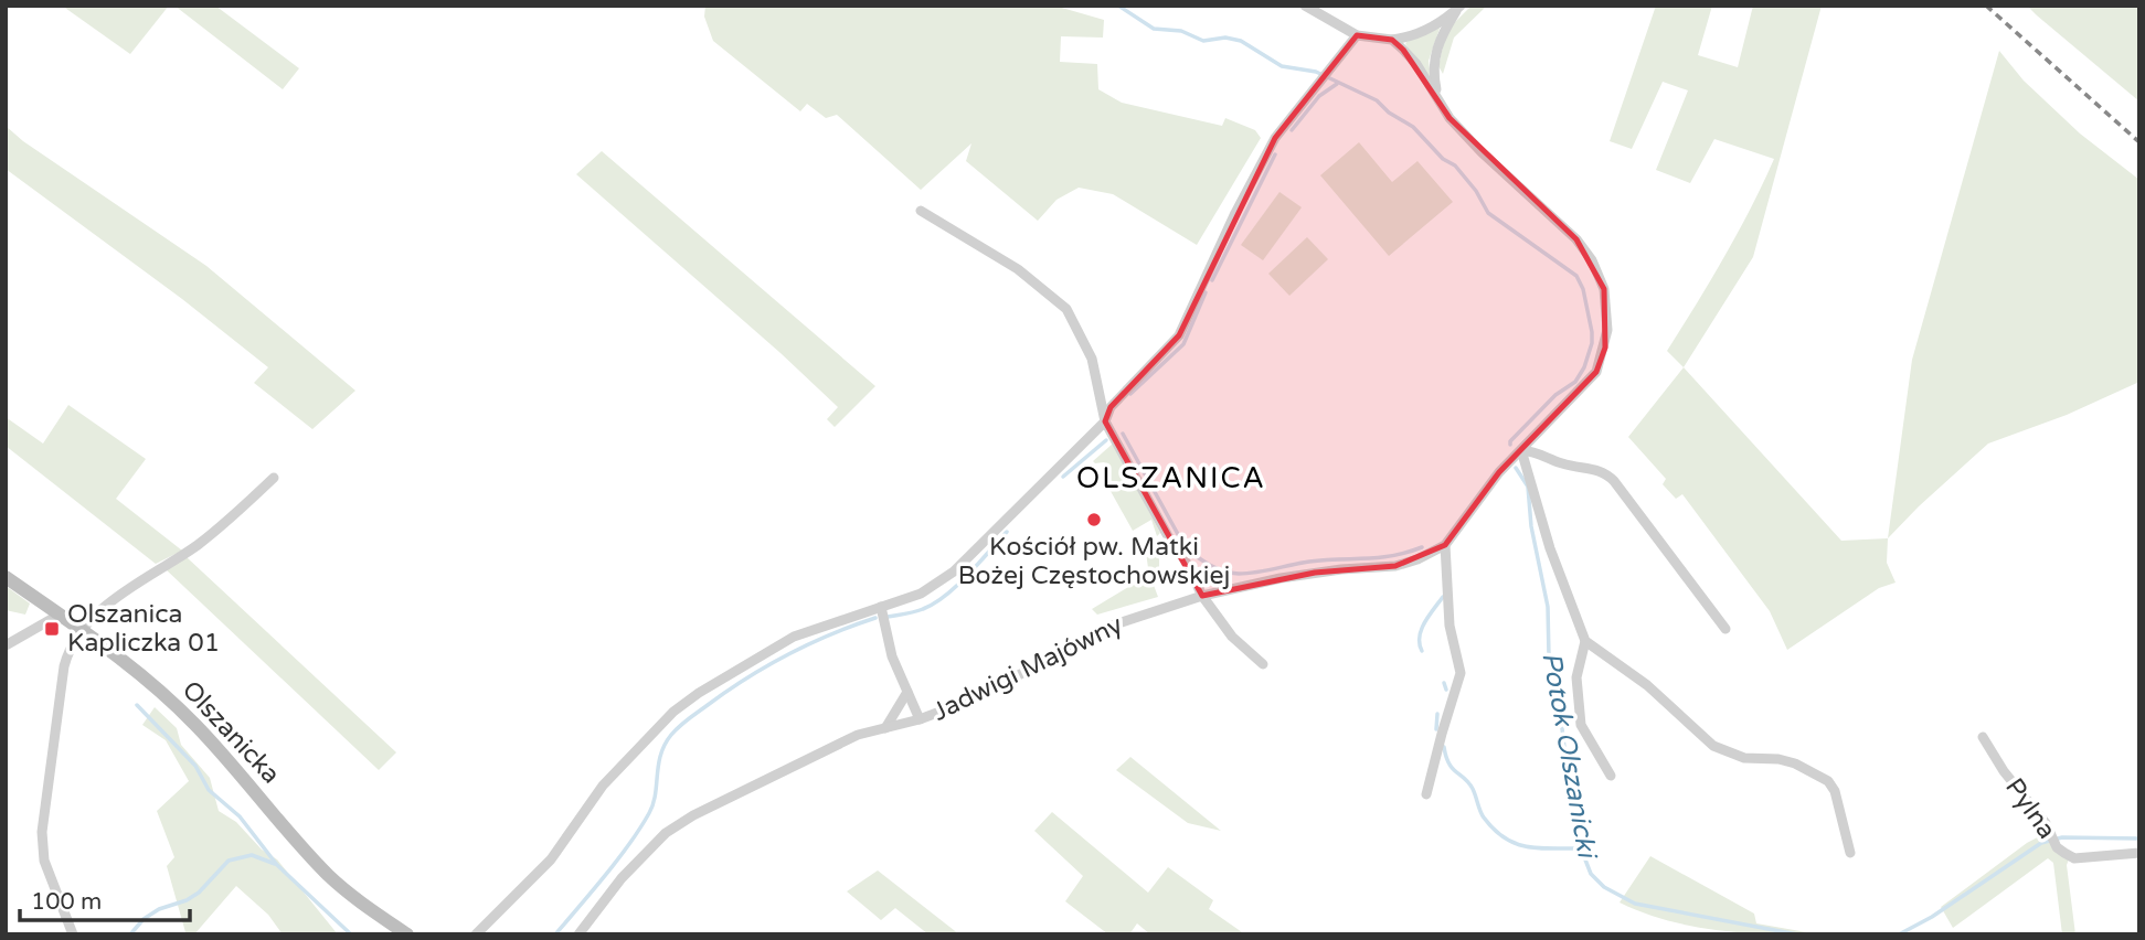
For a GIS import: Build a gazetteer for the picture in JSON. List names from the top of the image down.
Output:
{
  "streets": {
    "street": ["Jadwigi Majówny", "Olszanicka", "Pylna"]
  },
  "districts": ["OLSZANICA"],
  "water": ["Potok Olszanicki"],
  "places": {
    "other": ["Kościół pw. Matki Bożej Częstochowskiej"],
    "transit": ["Olszanica Kapliczka 01"]
  },
  "scale_bar": "100 m"
}
